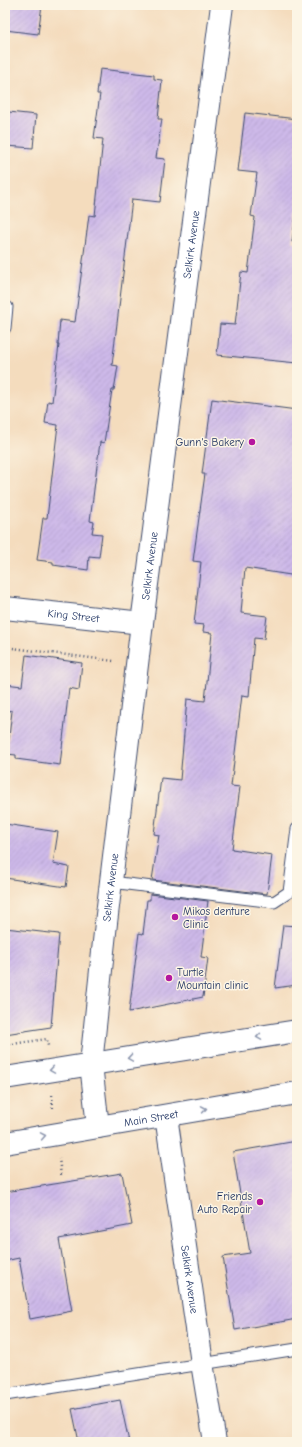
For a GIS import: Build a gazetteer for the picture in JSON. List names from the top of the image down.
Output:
{
  "streets": {
    "main road": ["Selkirk Avenue", "King Street", "Main Street"]
  },
  "crossings": [
    ["Selkirk Avenue", "King Street"],
    ["Selkirk Avenue", "Main Street"]
  ],
  "places": [
    "Gunn's Bakery",
    "Mikos denture Clinic",
    "Turtle Mountain clinic",
    "Friends Auto Repair"
  ]
}
